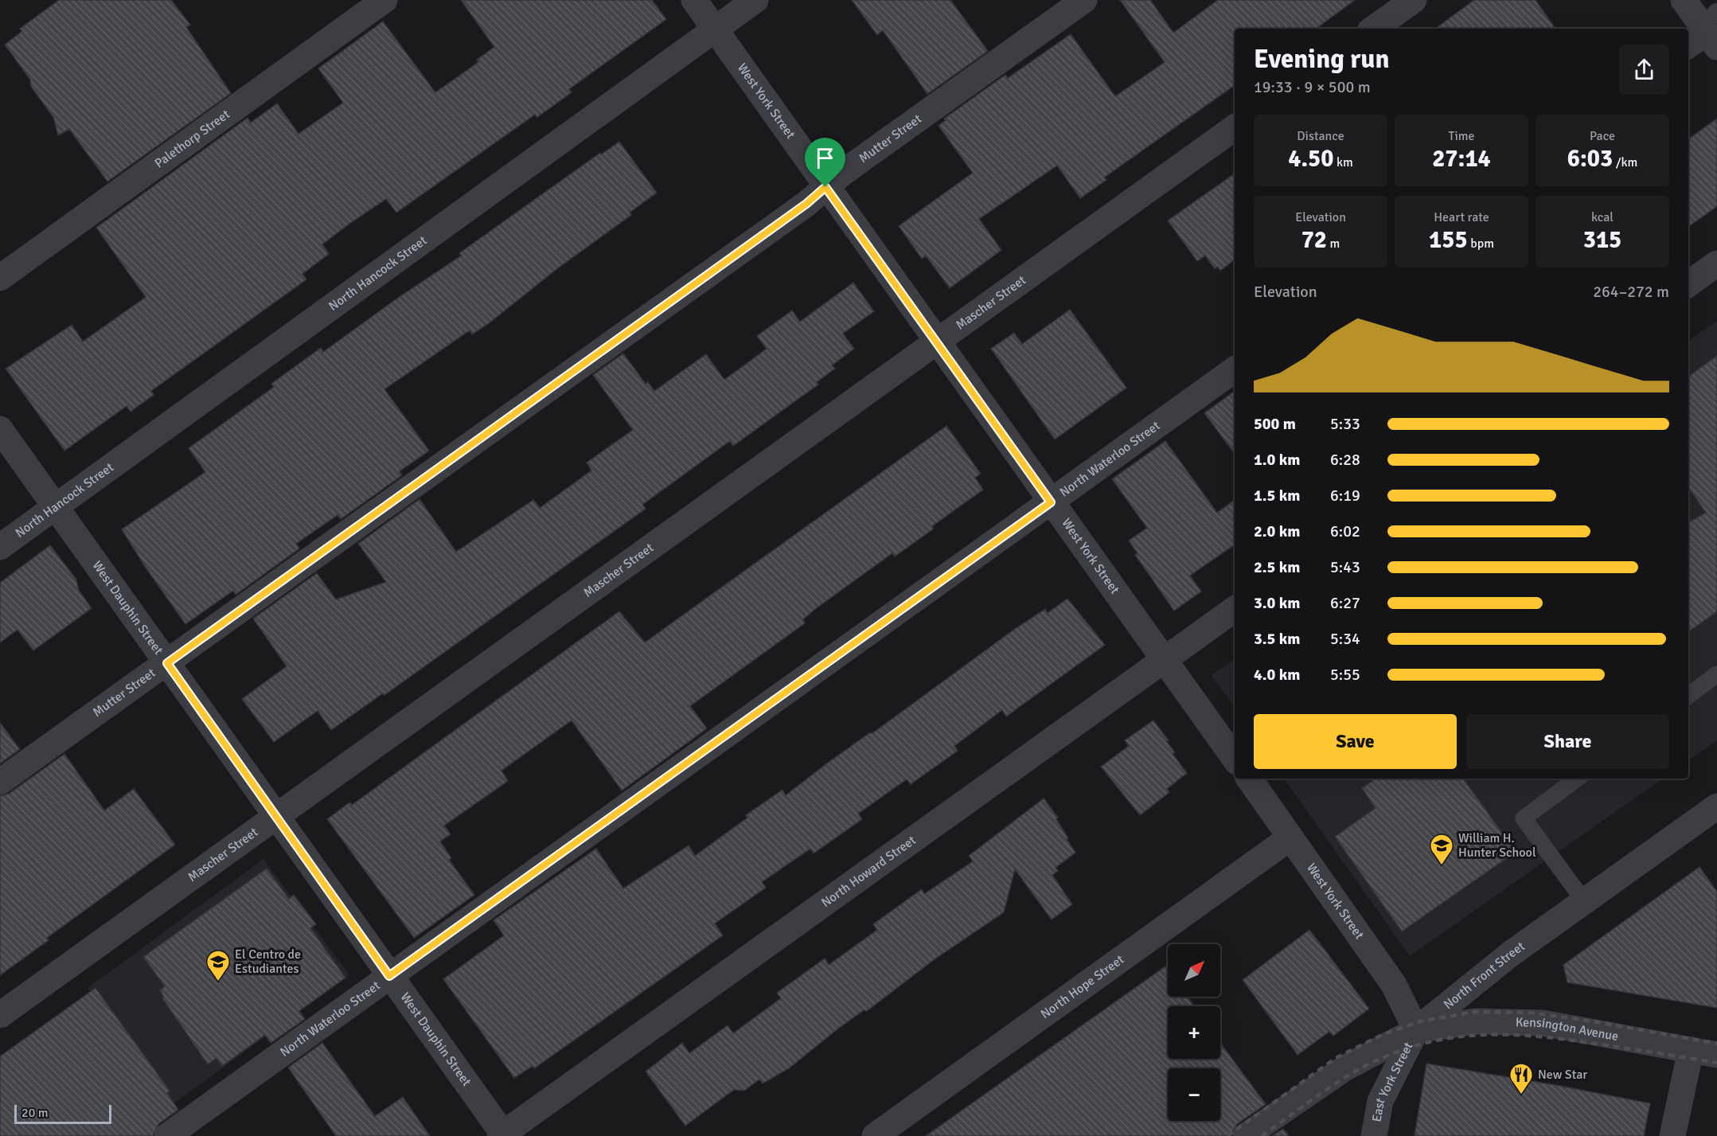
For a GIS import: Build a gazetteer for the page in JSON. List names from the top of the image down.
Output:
{
  "streets": {
    "street": [
      "West York Street",
      "Palethorp Street",
      "Mutter Street",
      "North Hancock Street",
      "Mascher Street",
      "North Waterloo Street",
      "West Dauphin Street",
      "North Howard Street",
      "North Front Street",
      "North Hope Street",
      "Kensington Avenue",
      "East York Street"
    ]
  },
  "crossings": [
    ["West York Street", "Mutter Street"],
    ["West York Street", "North Hancock Street"],
    ["West York Street", "Mascher Street"],
    ["West York Street", "North Waterloo Street"],
    ["West York Street", "North Howard Street"],
    ["West York Street", "North Front Street"],
    ["West York Street", "North Hope Street"],
    ["West York Street", "Kensington Avenue"],
    ["West York Street", "East York Street"],
    ["Mutter Street", "West Dauphin Street"],
    ["North Hancock Street", "West Dauphin Street"],
    ["Mascher Street", "West Dauphin Street"],
    ["North Waterloo Street", "West Dauphin Street"],
    ["West Dauphin Street", "North Howard Street"],
    ["North Front Street", "Kensington Avenue"],
    ["North Front Street", "East York Street"],
    ["Kensington Avenue", "East York Street"]
  ],
  "places": {
    "school or university": ["William H. Hunter School", "El Centro de Estudiantes"],
    "restaurant": ["New Star"]
  },
  "scale_bar": "20 m",
  "north": "top right",
  "page": {
    "heading": ["Evening run", "19:33 · 9 × 500 m"],
    "stats": [
      ["Distance", "4.50 km"],
      ["Time", "27:14"],
      ["Pace", "6:03 /km"],
      ["Elevation", "72 m"],
      ["Heart rate", "155 bpm"],
      ["kcal", "315"]
    ],
    "chart": ["Elevation", "264–272 m"],
    "list": [
      {
        "name": "500 m",
        "note": "5:33"
      },
      {
        "name": "1.0 km",
        "note": "6:28"
      },
      {
        "name": "1.5 km",
        "note": "6:19"
      },
      {
        "name": "2.0 km",
        "note": "6:02"
      },
      {
        "name": "2.5 km",
        "note": "5:43"
      },
      {
        "name": "3.0 km",
        "note": "6:27"
      },
      {
        "name": "3.5 km",
        "note": "5:34"
      },
      {
        "name": "4.0 km",
        "note": "5:55"
      }
    ],
    "buttons": ["Save", "Share"],
    "map_buttons": ["+", "−"],
    "scale": "20 m"
  }
}
